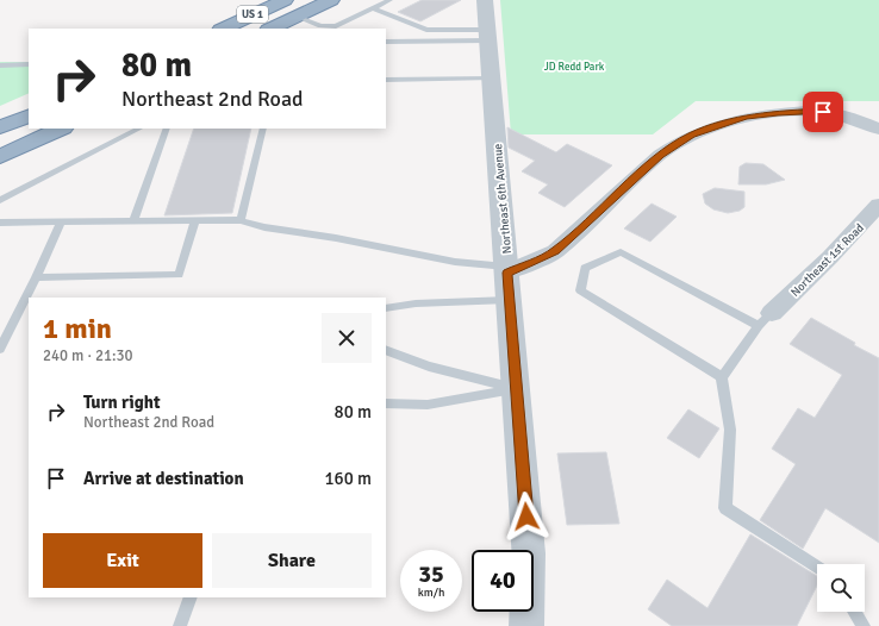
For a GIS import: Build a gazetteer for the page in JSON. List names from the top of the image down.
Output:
{
  "streets": {
    "highway": ["US 1"],
    "street": ["Northeast 6th Avenue", "Northeast 1st Road"]
  },
  "parks": ["JD Redd Park"],
  "page": {
    "turn": ["80 m", "Northeast 2nd Road"],
    "heading": ["1 min", "240 m · 21:30"],
    "list": [
      {
        "name": "Turn right",
        "note": "Northeast 2nd Road",
        "value": "80 m"
      },
      {
        "name": "Arrive at destination",
        "value": "160 m"
      }
    ],
    "buttons": ["Exit", "Share"],
    "speed": "35 km/h",
    "limit": "40"
  }
}
